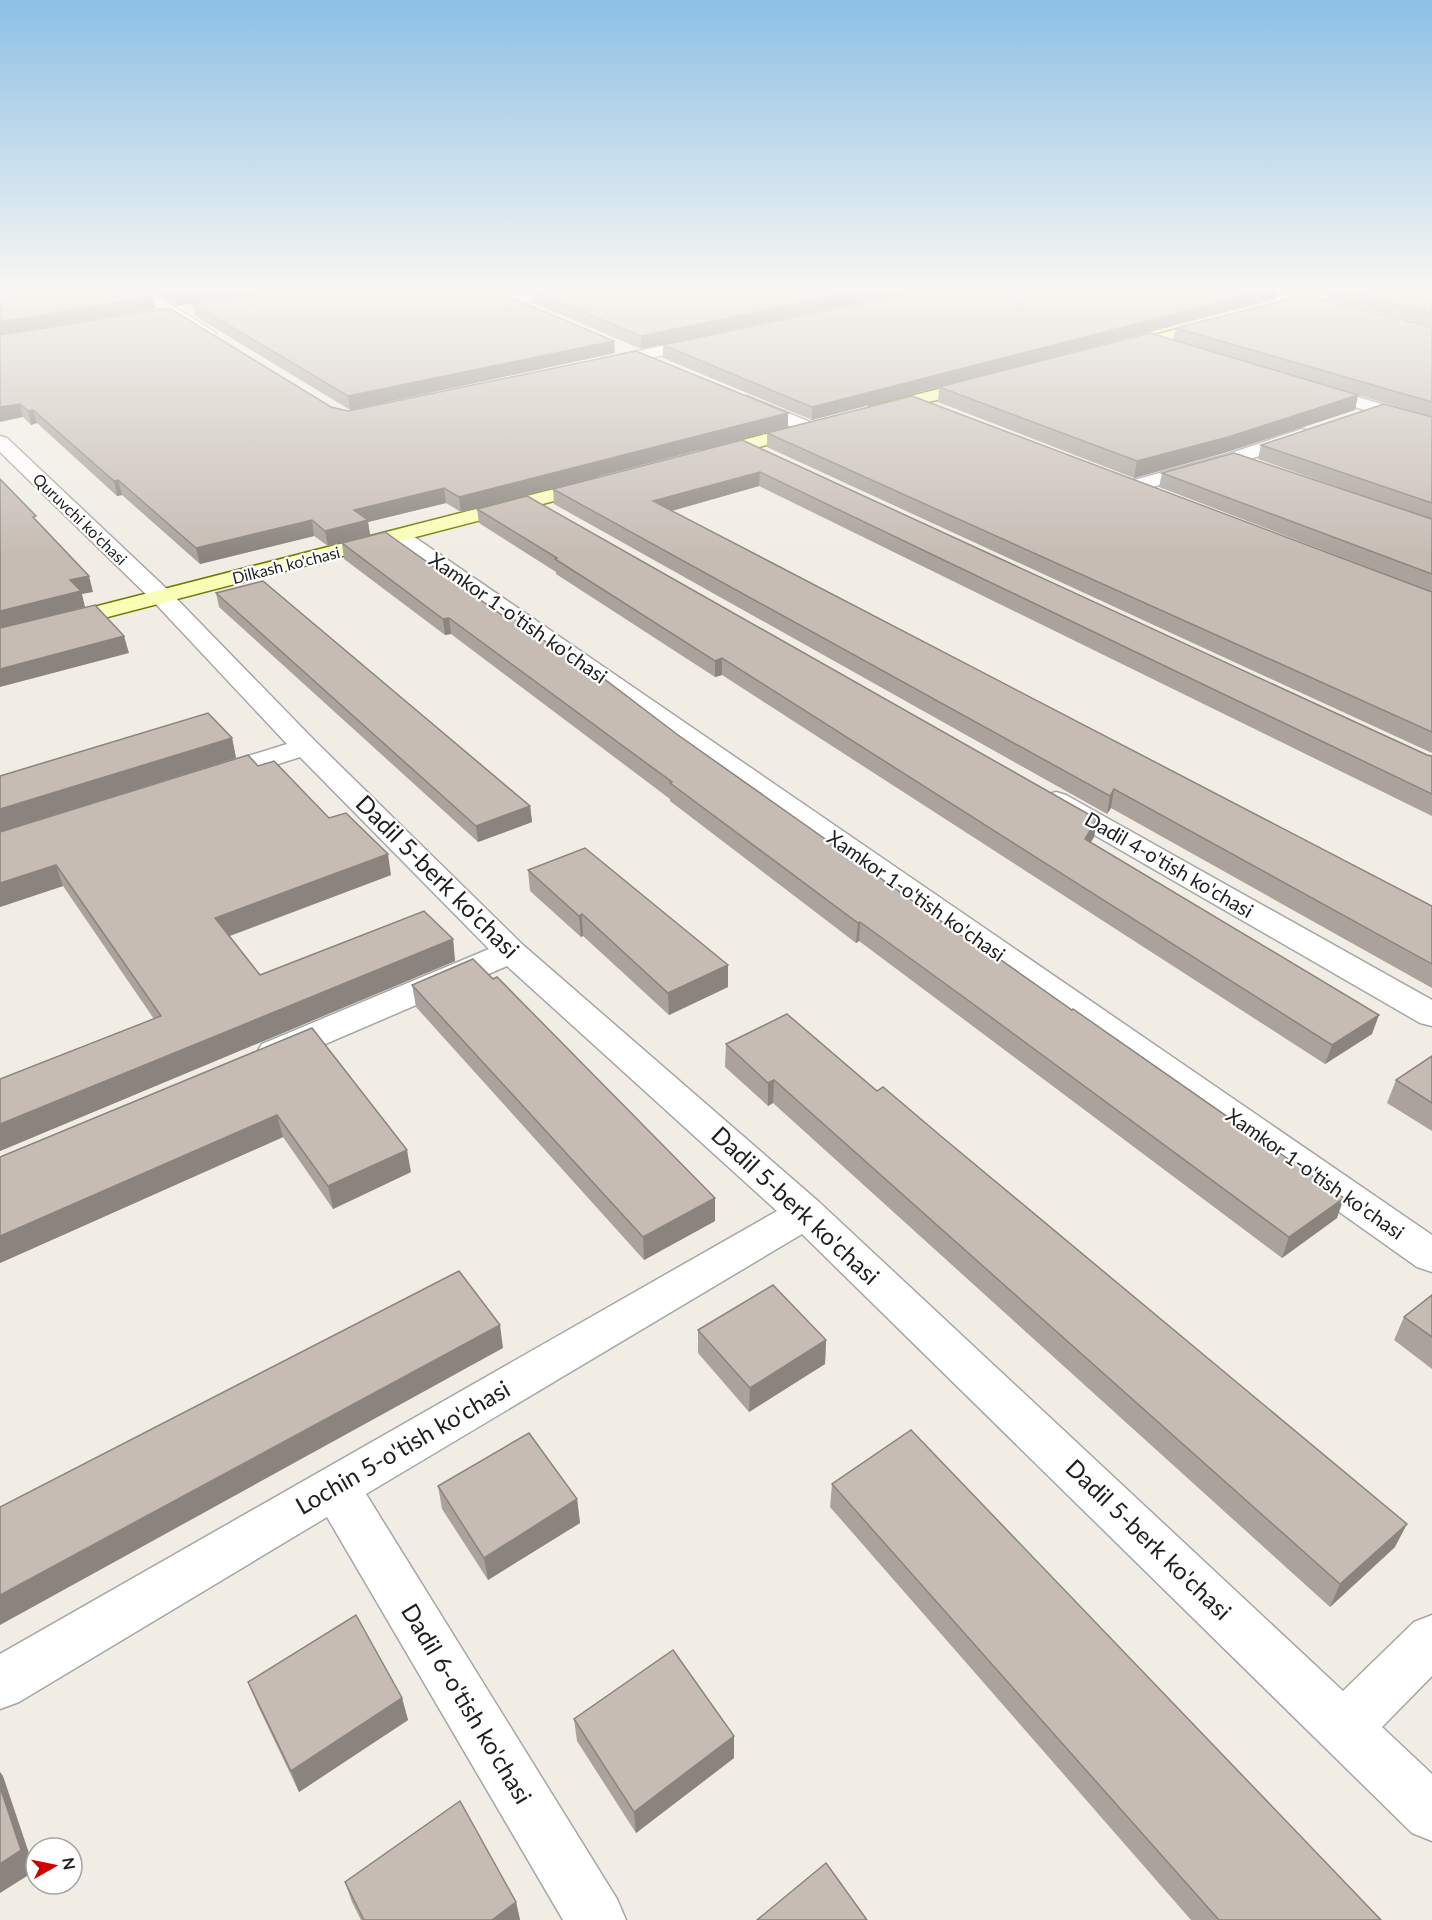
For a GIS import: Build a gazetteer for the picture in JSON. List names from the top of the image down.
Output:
{
  "streets": {
    "street": [
      "Quruvchi ko'chasi",
      "Dilkash ko'chasi",
      "Xamkor 1-o'tish ko'chasi",
      "Dadil 4-o'tish ko'chasi",
      "Dadil 5-berk ko'chasi",
      "Lochin 5-o'tish ko'chasi",
      "Dadil 6-o'tish ko'chasi"
    ]
  },
  "crossings": [
    ["Quruvchi ko'chasi", "Dilkash ko'chasi"],
    ["Quruvchi ko'chasi", "Dadil 5-berk ko'chasi"],
    ["Dilkash ko'chasi", "Xamkor 1-o'tish ko'chasi"],
    ["Dilkash ko'chasi", "Dadil 5-berk ko'chasi"],
    ["Dadil 5-berk ko'chasi", "Lochin 5-o'tish ko'chasi"],
    ["Lochin 5-o'tish ko'chasi", "Dadil 6-o'tish ko'chasi"]
  ],
  "north": "right"
}
